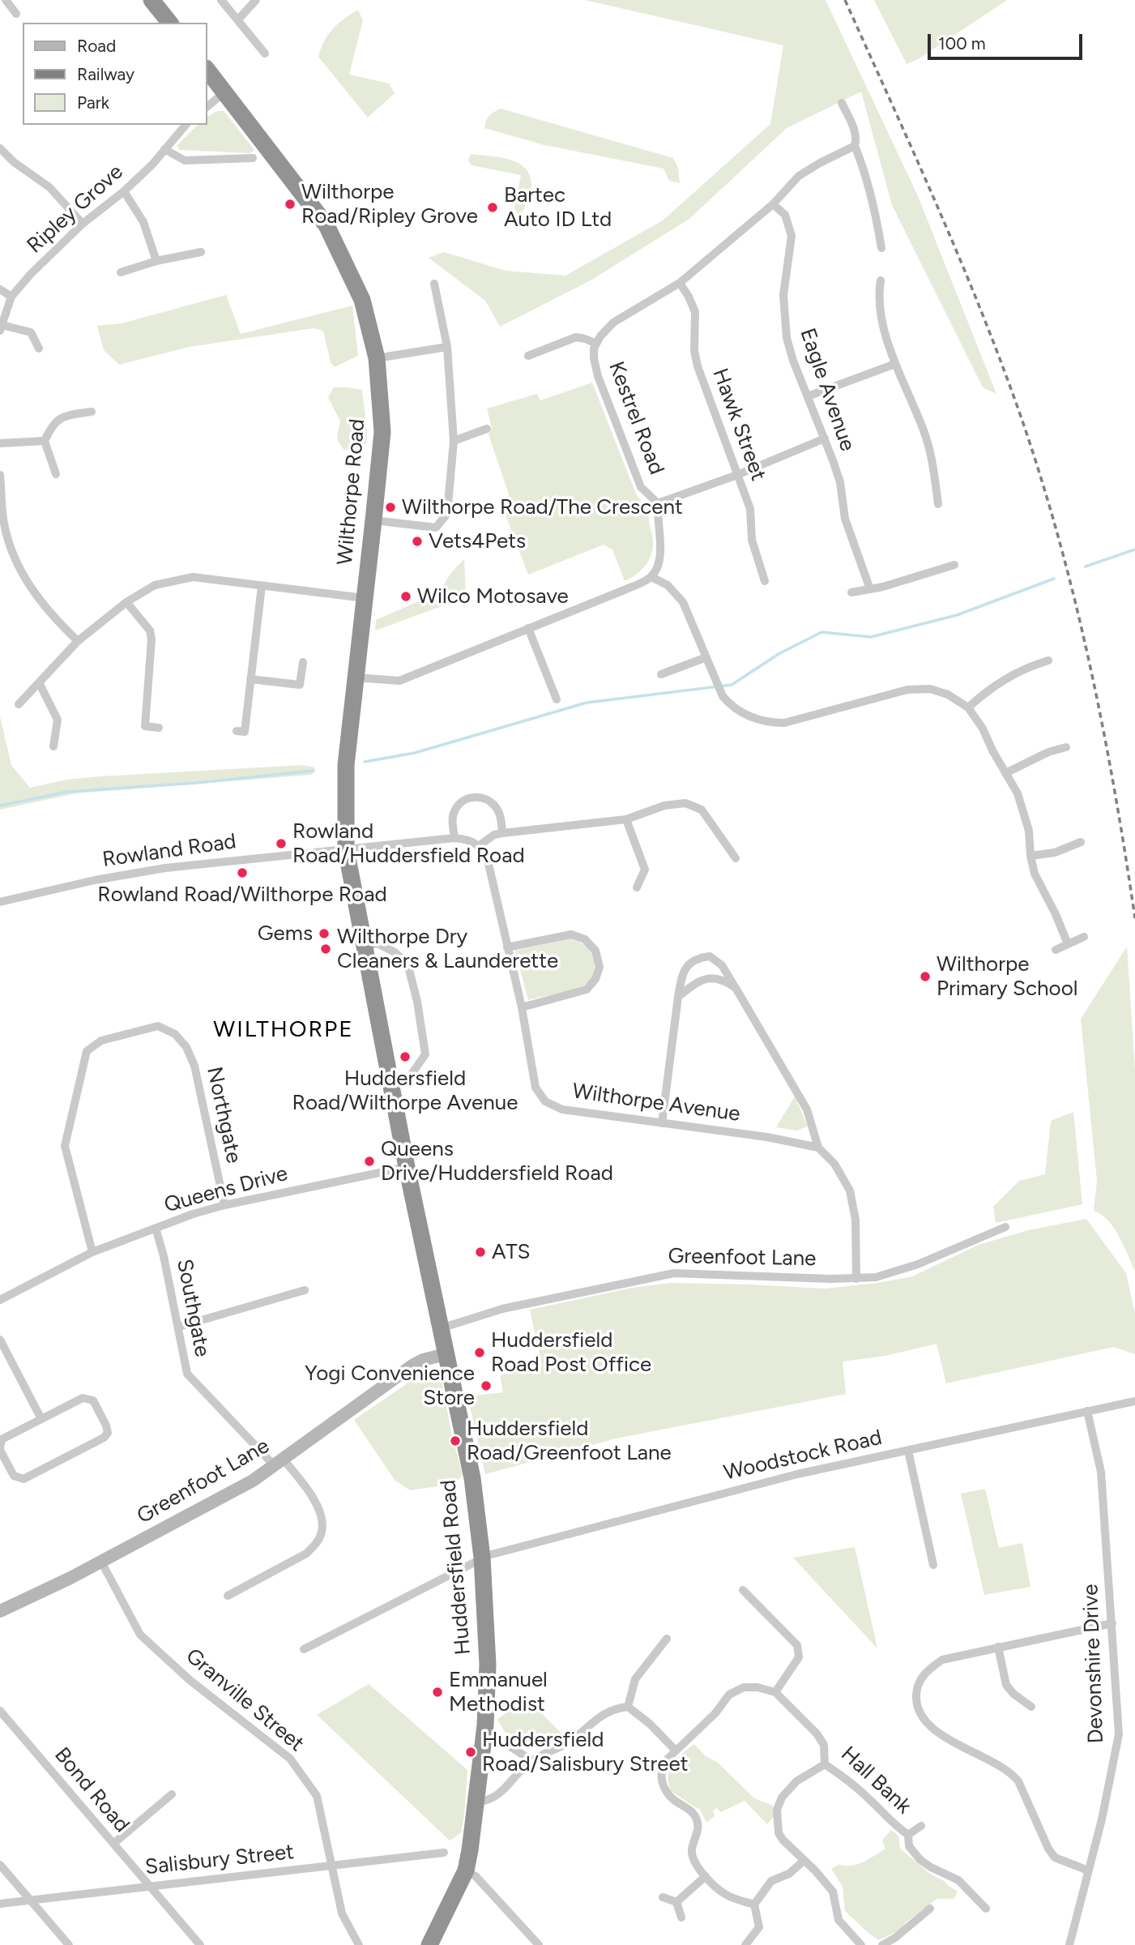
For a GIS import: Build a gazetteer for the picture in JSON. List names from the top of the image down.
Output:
{
  "streets": {
    "highway": ["Wilthorpe Road", "Huddersfield Road"],
    "street": [
      "Ripley Grove",
      "Eagle Avenue",
      "Kestrel Road",
      "Hawk Street",
      "Rowland Road",
      "Wilthorpe Avenue",
      "Northgate",
      "Queens Drive",
      "Greenfoot Lane",
      "Southgate",
      "Woodstock Road",
      "Devonshire Drive",
      "Granville Street",
      "Hall Bank",
      "Bond Road",
      "Salisbury Street"
    ]
  },
  "crossings": [
    ["Eagle Avenue", "Kestrel Road"],
    ["Kestrel Road", "Hawk Street"],
    ["Wilthorpe Road", "Huddersfield Road"],
    ["Rowland Road", "Huddersfield Road"],
    ["Northgate", "Queens Drive"],
    ["Queens Drive", "Southgate"],
    ["Queens Drive", "Huddersfield Road"],
    ["Greenfoot Lane", "Southgate"],
    ["Greenfoot Lane", "Huddersfield Road"],
    ["Greenfoot Lane", "Granville Street"],
    ["Woodstock Road", "Huddersfield Road"],
    ["Woodstock Road", "Devonshire Drive"],
    ["Granville Street", "Salisbury Street"],
    ["Bond Road", "Salisbury Street"]
  ],
  "districts": ["WILTHORPE"],
  "places": [
    "Wilthorpe Road/Ripley Grove",
    "Bartec Auto ID Ltd",
    "Wilthorpe Road/The Crescent",
    "Vets4Pets",
    "Wilco Motosave",
    "Rowland Road/Huddersfield Road",
    "Rowland Road/Wilthorpe Road",
    "Gems",
    "Wilthorpe Dry Cleaners & Launderette",
    "Wilthorpe Primary School",
    "Huddersfield Road/Wilthorpe Avenue",
    "Queens Drive/Huddersfield Road",
    "ATS",
    "Huddersfield Road Post Office",
    "Yogi Convenience Store",
    "Huddersfield Road/Greenfoot Lane",
    "Emmanuel Methodist",
    "Huddersfield Road/Salisbury Street"
  ],
  "legend": ["Road", "Railway", "Park"],
  "scale_bar": "100 m"
}
